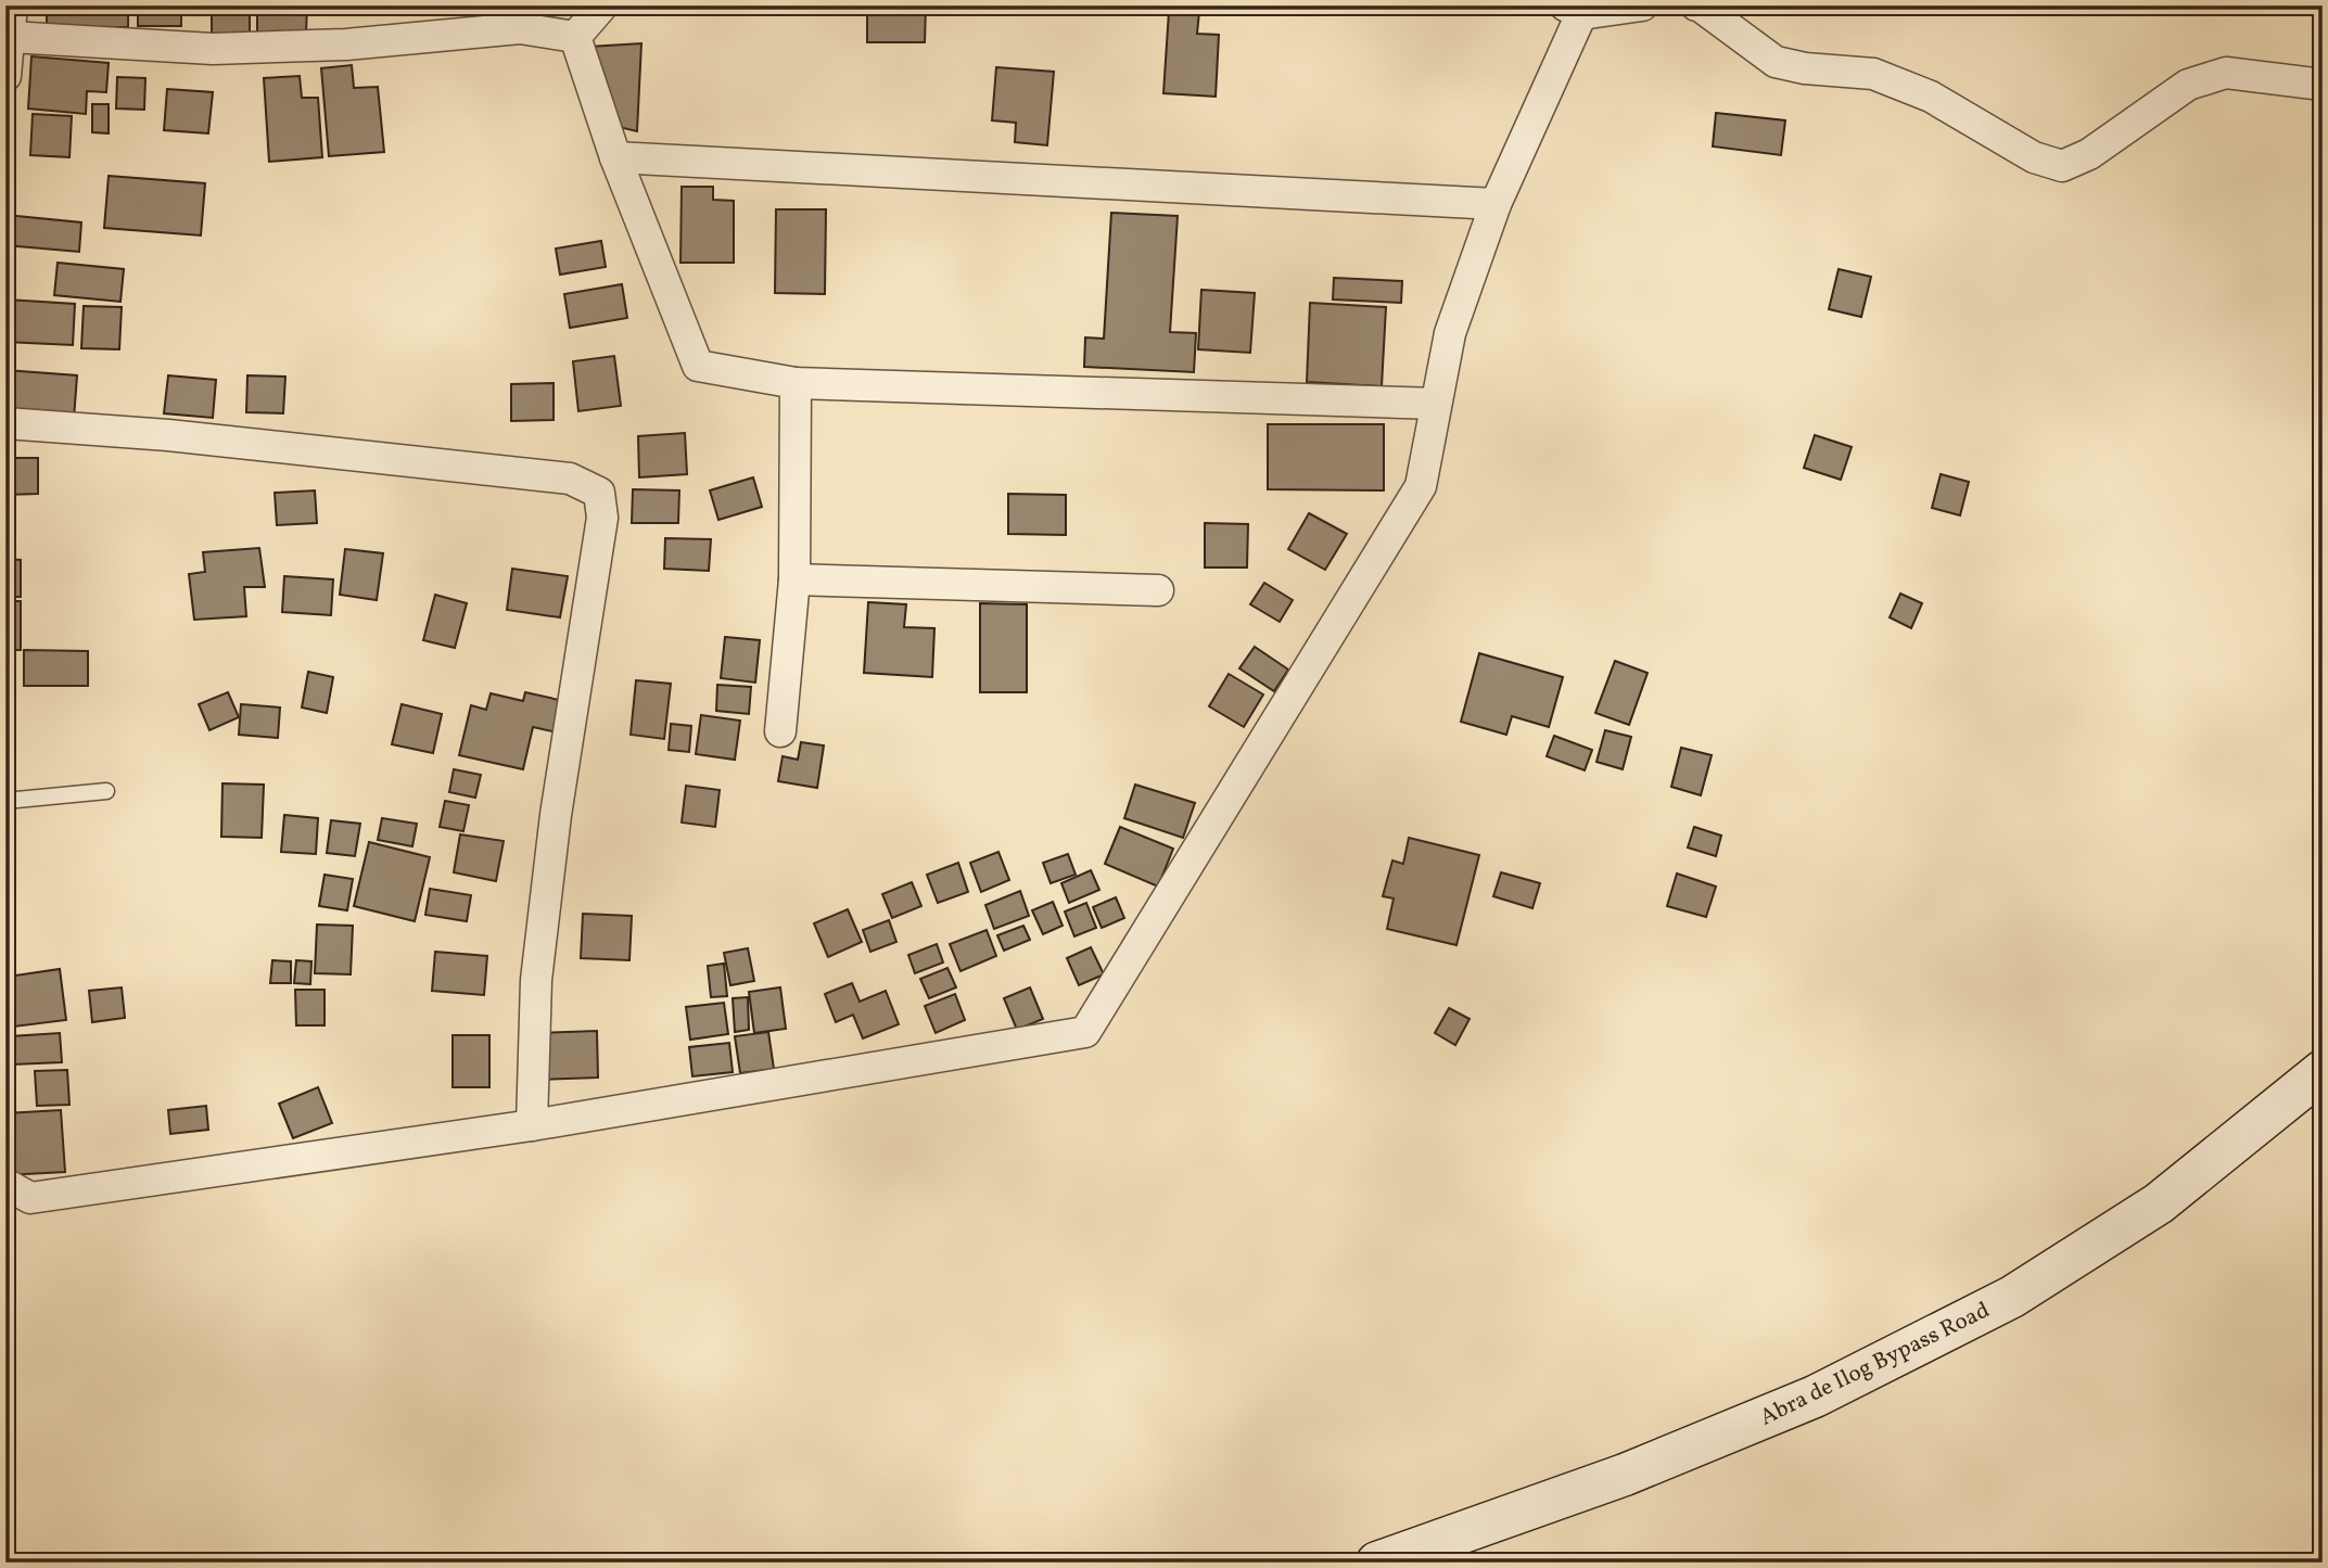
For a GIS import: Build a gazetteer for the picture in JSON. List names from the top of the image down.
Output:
{
  "streets": {
    "main road": ["Abra de Ilog Bypass Road"]
  }
}
